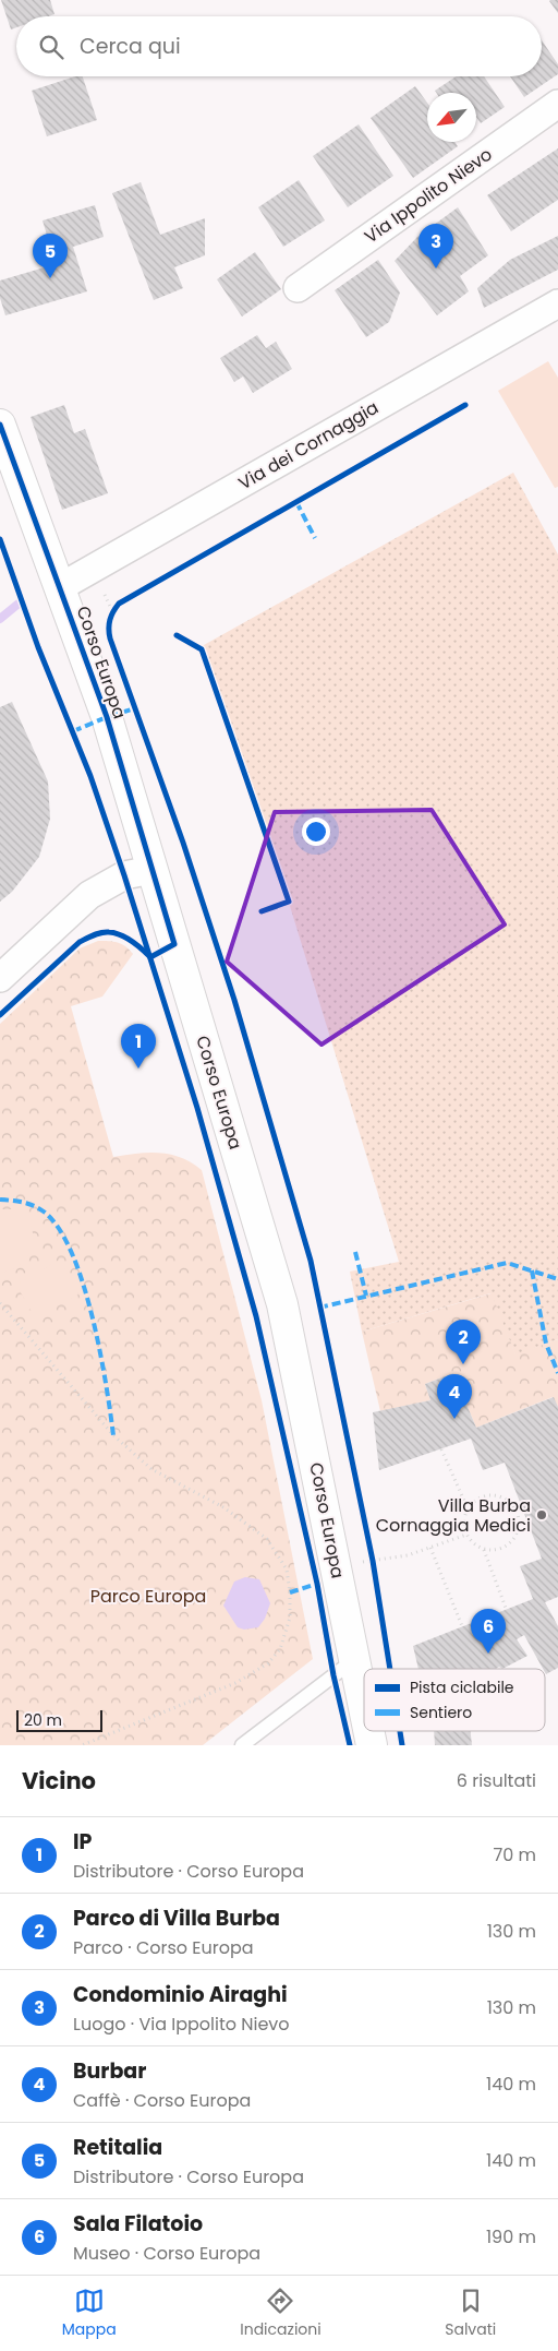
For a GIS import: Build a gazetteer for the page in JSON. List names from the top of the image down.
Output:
{
  "streets": {
    "main road": ["Corso Europa"],
    "street": ["Via Ippolito Nievo", "Via dei Cornaggia"]
  },
  "crossings": [
    ["Via dei Cornaggia", "Corso Europa"]
  ],
  "parks": ["Parco Europa"],
  "places": ["Villa Burba Cornaggia Medici"],
  "legend": ["Pista ciclabile", "Sentiero"],
  "scale_bar": "20 m",
  "north": "bottom left",
  "page": {
    "search": "Cerca qui",
    "pins": [
      "3",
      "5",
      "1",
      "2",
      "4",
      "6"
    ],
    "scale": "20 m",
    "heading": ["Vicino", "6 risultati"],
    "list": [
      {
        "mark": "1",
        "name": "IP",
        "note": "Distributore · Corso Europa",
        "value": "70 m"
      },
      {
        "mark": "2",
        "name": "Parco di Villa Burba",
        "note": "Parco · Corso Europa",
        "value": "130 m"
      },
      {
        "mark": "3",
        "name": "Condominio Airaghi",
        "note": "Luogo · Via Ippolito Nievo",
        "value": "130 m"
      },
      {
        "mark": "4",
        "name": "Burbar",
        "note": "Caffè · Corso Europa",
        "value": "140 m"
      },
      {
        "mark": "5",
        "name": "Retitalia",
        "note": "Distributore · Corso Europa",
        "value": "140 m"
      },
      {
        "mark": "6",
        "name": "Sala Filatoio",
        "note": "Museo · Corso Europa",
        "value": "190 m"
      }
    ],
    "nav": ["Mappa", "Indicazioni", "Salvati"]
  }
}
